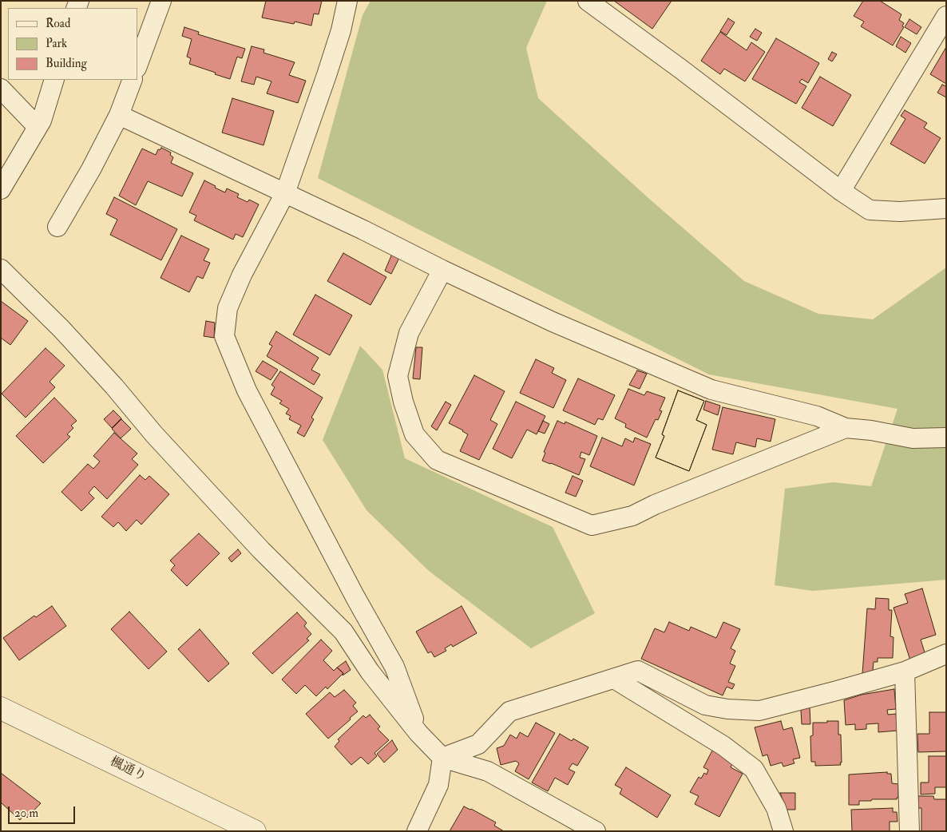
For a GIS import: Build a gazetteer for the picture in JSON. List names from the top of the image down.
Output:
{
  "streets": {
    "street": ["楓通り"]
  },
  "legend": ["Road", "Park", "Building"],
  "scale_bar": "20 m"
}
